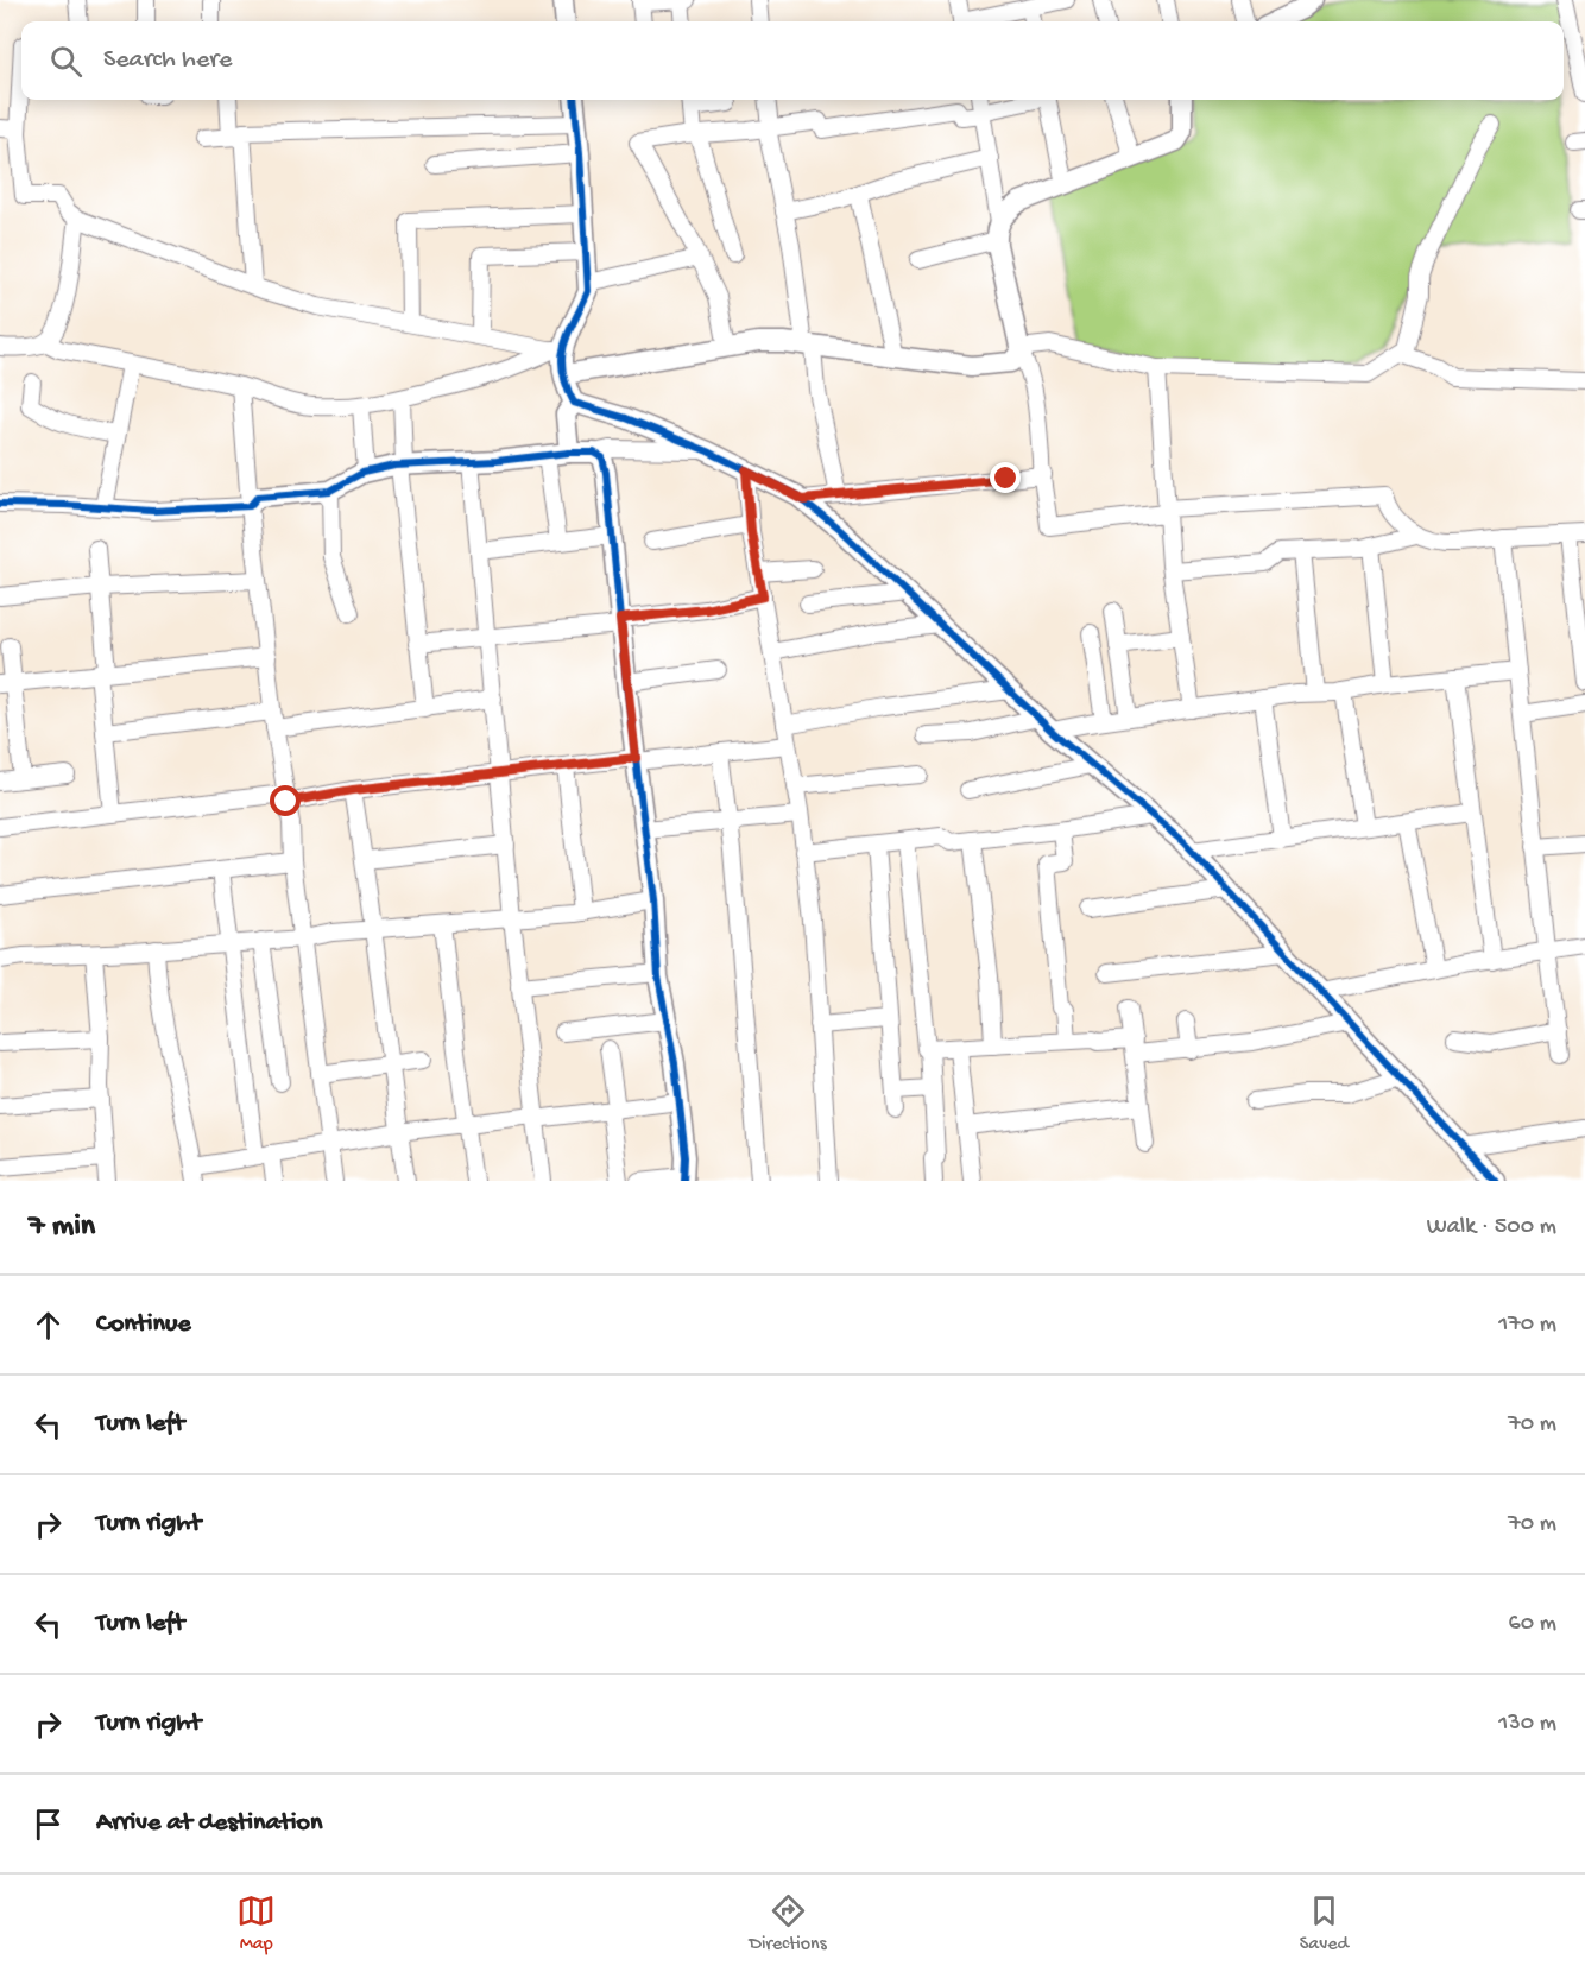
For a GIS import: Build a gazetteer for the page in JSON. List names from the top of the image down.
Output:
{
  "page": {
    "search": "Search here",
    "heading": ["7 min", "Walk · 500 m"],
    "list": [
      ["Continue", "170 m"],
      ["Turn left", "70 m"],
      ["Turn right", "70 m"],
      ["Turn left", "60 m"],
      ["Turn right", "130 m"],
      "Arrive at destination"
    ],
    "nav": ["Map", "Directions", "Saved"]
  }
}
